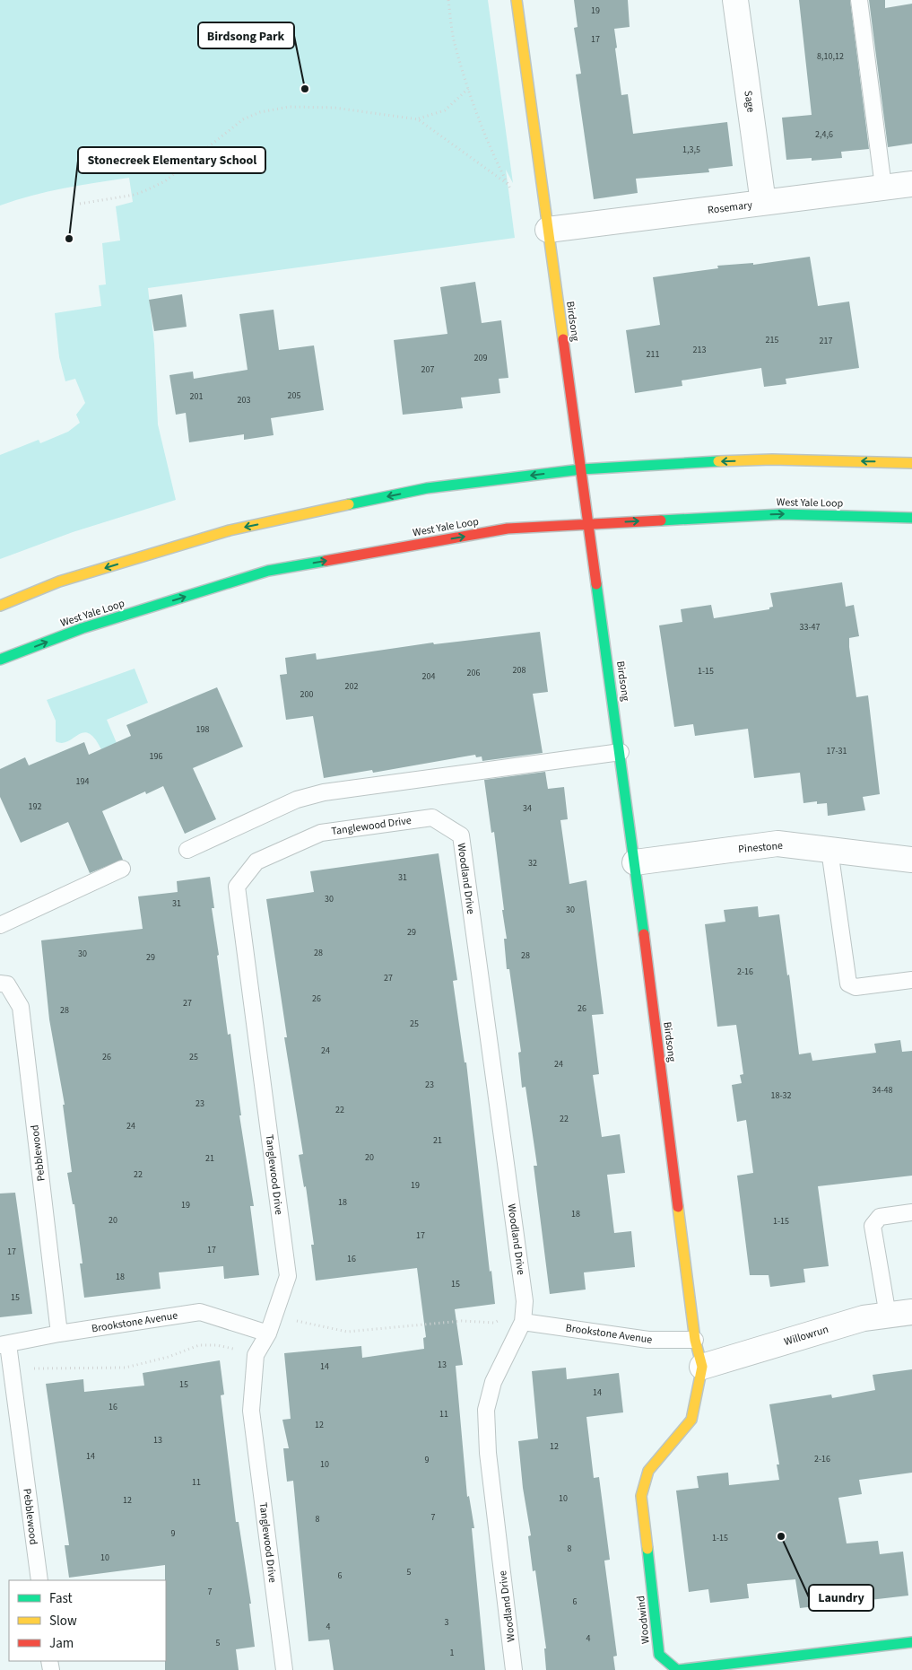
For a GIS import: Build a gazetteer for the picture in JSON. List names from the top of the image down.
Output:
{
  "streets": {
    "street": [
      "Sage",
      "Rosemary",
      "Birdsong",
      "West Yale Loop",
      "Pinestone",
      "Willowrun",
      "Woodwind"
    ],
    "lane": [
      "Tanglewood Drive",
      "Woodland Drive",
      "Pebblewood",
      "Brookstone Avenue"
    ]
  },
  "crossings": [
    ["Sage", "Rosemary"],
    ["Rosemary", "Birdsong"],
    ["Birdsong", "West Yale Loop"],
    ["Birdsong", "Pinestone"],
    ["Birdsong", "Brookstone Avenue"],
    ["Birdsong", "Willowrun"],
    ["Birdsong", "Woodwind"],
    ["Tanglewood Drive", "Woodland Drive"],
    ["Tanglewood Drive", "Brookstone Avenue"],
    ["Woodland Drive", "Brookstone Avenue"],
    ["Pebblewood", "Brookstone Avenue"],
    ["Willowrun", "Woodwind"]
  ],
  "places": ["Birdsong Park", "Stonecreek Elementary School", "Laundry"],
  "house_numbers": [
    "19",
    "17",
    "8,10,12",
    "2,4,6",
    "1,3,5",
    "215",
    "217",
    "213",
    "211",
    "209",
    "207",
    "205",
    "201",
    "203",
    "33-47",
    "208",
    "1-15",
    "206",
    "204",
    "202",
    "200",
    "198",
    "17-31",
    "196",
    "194",
    "192",
    "34",
    "32",
    "31",
    "30",
    "31",
    "30",
    "29",
    "28",
    "30",
    "28",
    "29",
    "2-16",
    "27",
    "26",
    "27",
    "26",
    "28",
    "25",
    "24",
    "26",
    "25",
    "24",
    "23",
    "34-48",
    "18-32",
    "23",
    "22",
    "22",
    "24",
    "21",
    "20",
    "21",
    "22",
    "19",
    "18",
    "19",
    "18",
    "20",
    "1-15",
    "17",
    "17",
    "17",
    "16",
    "18",
    "15",
    "15",
    "13",
    "14",
    "15",
    "14",
    "16",
    "11",
    "12",
    "13",
    "12",
    "14",
    "2-16",
    "9",
    "10",
    "11",
    "10",
    "12",
    "7",
    "8",
    "9",
    "1-15",
    "8",
    "10",
    "5",
    "6",
    "7",
    "6",
    "3",
    "4",
    "4",
    "5",
    "1"
  ],
  "legend": ["Fast", "Slow", "Jam"]
}
